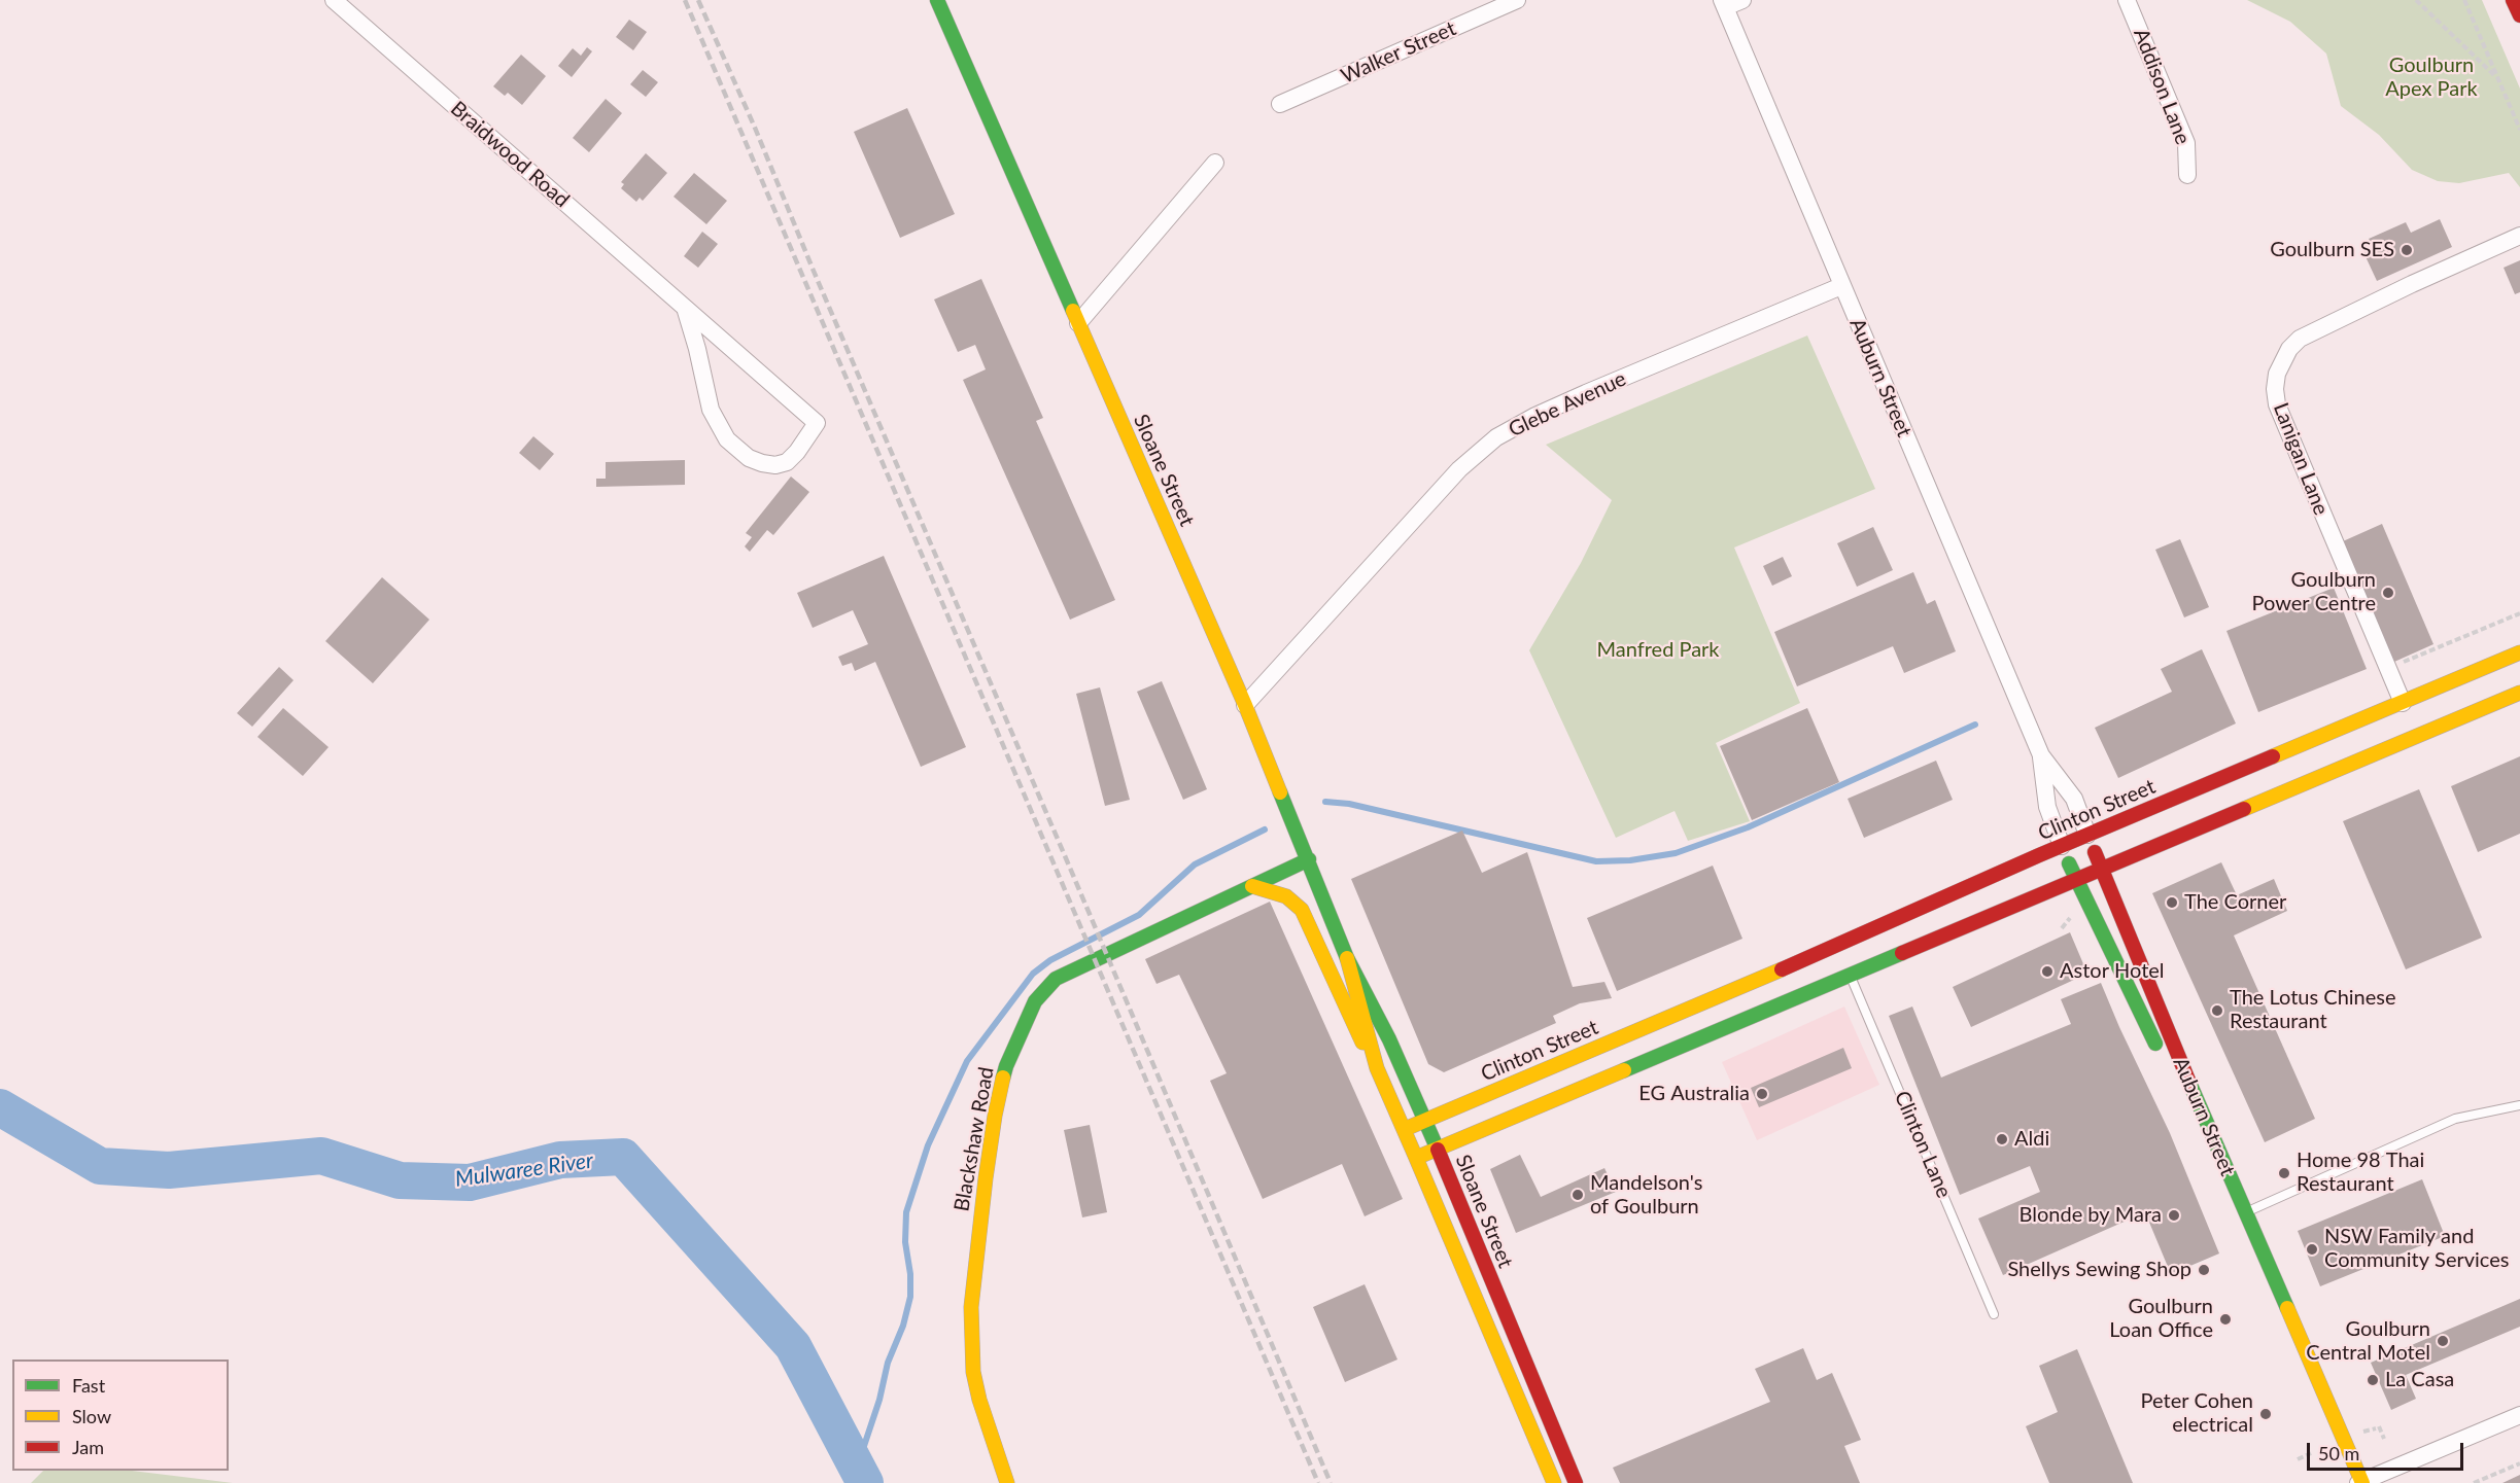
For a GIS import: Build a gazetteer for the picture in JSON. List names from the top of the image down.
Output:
{
  "streets": {
    "main road": [
      "Auburn Street",
      "Sloane Street",
      "Clinton Street",
      "Blackshaw Road"
    ],
    "street": [
      "Walker Street",
      "Addison Lane",
      "Braidwood Road",
      "Glebe Avenue",
      "Lanigan Lane"
    ],
    "lane": ["Clinton Lane"]
  },
  "crossings": [
    ["Auburn Street", "Glebe Avenue"],
    ["Auburn Street", "Clinton Street"],
    ["Glebe Avenue", "Sloane Street"],
    ["Lanigan Lane", "Clinton Street"],
    ["Sloane Street", "Clinton Street"],
    ["Sloane Street", "Blackshaw Road"],
    ["Clinton Street", "Clinton Lane"]
  ],
  "water": ["Mulwaree River"],
  "parks": ["Goulburn Apex Park", "Manfred Park"],
  "places": [
    "Goulburn SES",
    "Goulburn Power Centre",
    "The Corner",
    "Astor Hotel",
    "The Lotus Chinese Restaurant",
    "EG Australia",
    "Aldi",
    "Home 98 Thai Restaurant",
    "Mandelson's of Goulburn",
    "Blonde by Mara",
    "NSW Family and Community Services",
    "Shellys Sewing Shop",
    "Goulburn Loan Office",
    "Goulburn Central Motel",
    "La Casa",
    "Peter Cohen electrical"
  ],
  "legend": ["Fast", "Slow", "Jam"],
  "scale_bar": "50 m"
}
